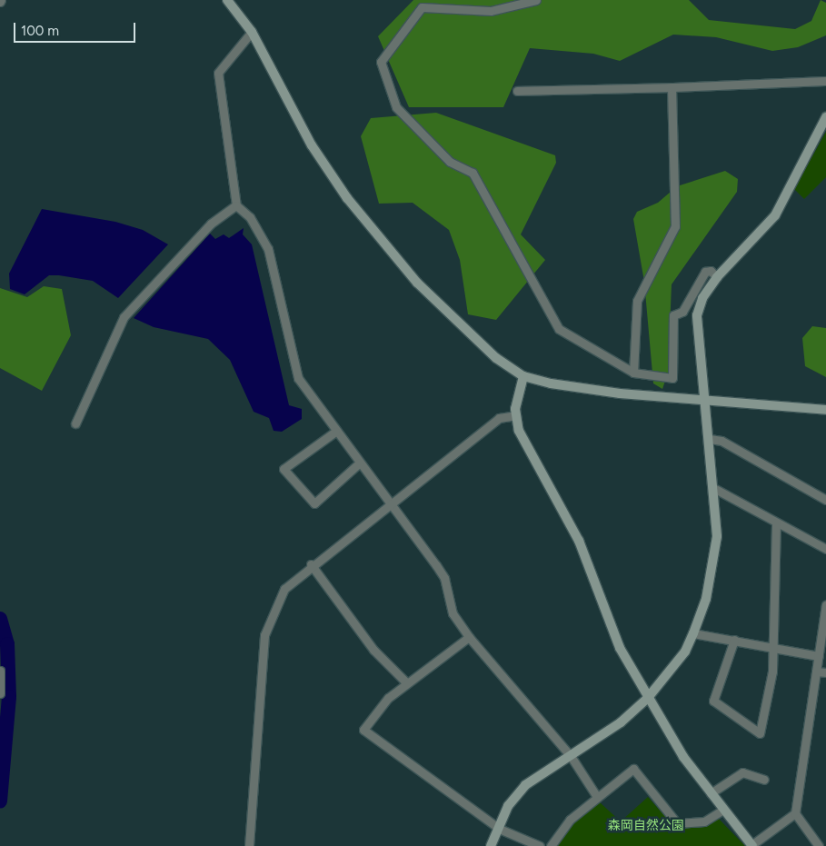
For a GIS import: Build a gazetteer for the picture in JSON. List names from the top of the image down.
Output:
{
  "parks": ["森岡自然公園"],
  "scale_bar": "100 m"
}
